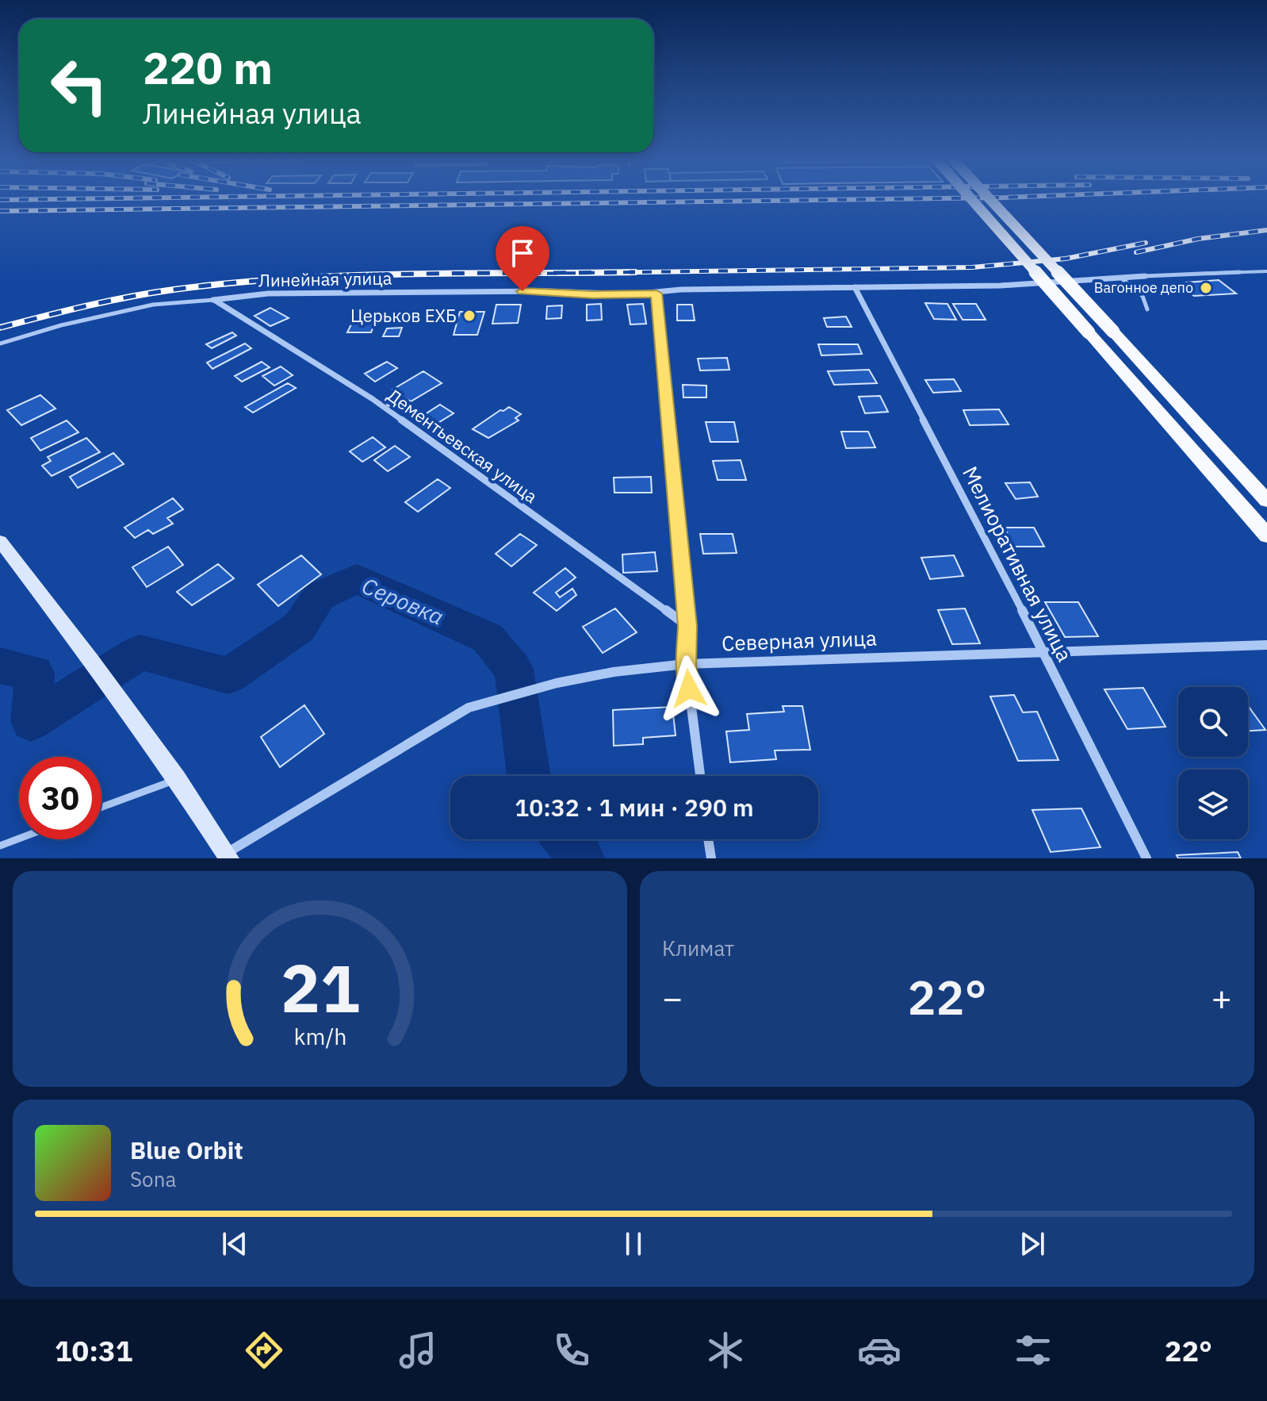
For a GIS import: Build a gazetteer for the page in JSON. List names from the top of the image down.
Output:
{
  "streets": {
    "street": [
      "Линейная улица",
      "Дементьевская улица",
      "Мелиоративная улица",
      "Северная улица"
    ]
  },
  "crossings": [
    ["Линейная улица", "Дементьевская улица"],
    ["Линейная улица", "Мелиоративная улица"],
    ["Мелиоративная улица", "Северная улица"]
  ],
  "water": ["Серовка"],
  "places": ["Вагонное депо", "Церьков ЕХБ"],
  "page": {
    "turn": ["220 m", "Линейная улица"],
    "limit": "30",
    "trip": "10:32 · 1 мин · 290 m",
    "tile": "Климат",
    "heat": ["−", "22°", "+"],
    "song": ["Blue Orbit", "Sona"],
    "tabs": ["10:31", "22°"],
    "gauge": ["21", "km/h"]
  }
}
